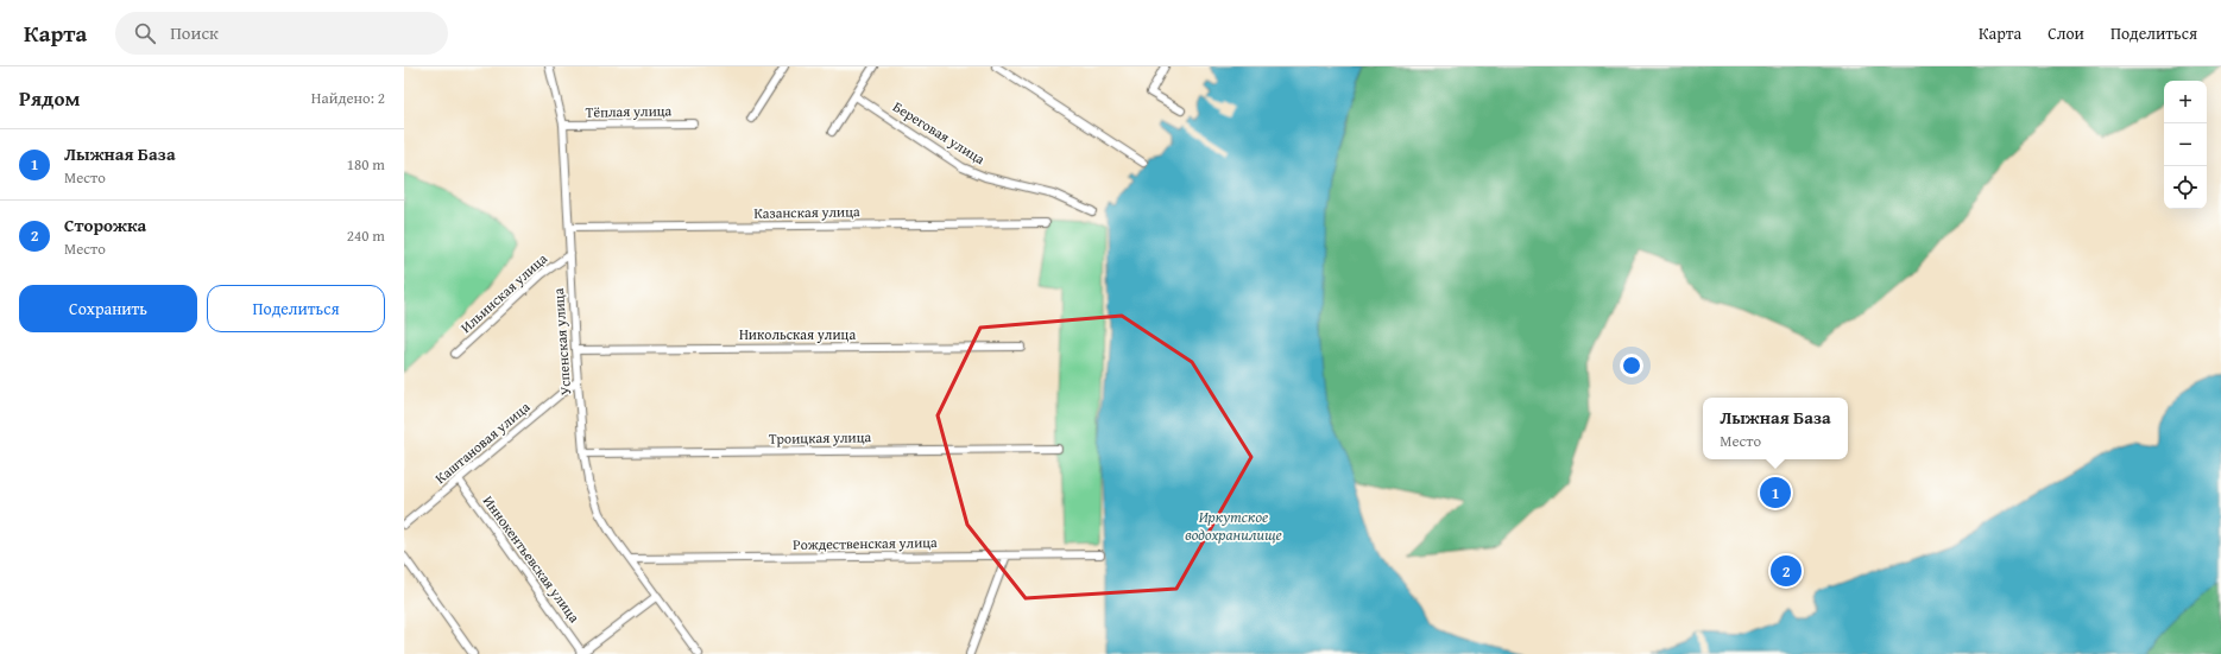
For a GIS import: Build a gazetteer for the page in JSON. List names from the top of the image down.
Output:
{
  "streets": {
    "street": [
      "Тёплая улица",
      "Береговая улица",
      "Казанская улица",
      "Ильинская улица",
      "Никольская улица",
      "Успенская улица",
      "Троицкая улица",
      "Каштановая улица",
      "Рождественская улица",
      "Иннокентьевская улица"
    ]
  },
  "crossings": [
    ["Тёплая улица", "Успенская улица"],
    ["Казанская улица", "Успенская улица"],
    ["Ильинская улица", "Успенская улица"],
    ["Никольская улица", "Успенская улица"],
    ["Успенская улица", "Троицкая улица"],
    ["Успенская улица", "Каштановая улица"],
    ["Успенская улица", "Рождественская улица"],
    ["Каштановая улица", "Иннокентьевская улица"]
  ],
  "water": ["Иркутское водохранилище"],
  "page": {
    "header": "Карта",
    "search": "Поиск",
    "nav": ["Карта", "Слои", "Поделиться"],
    "heading": ["Рядом", "Найдено: 2"],
    "map_buttons": ["+", "−"],
    "list": [
      {
        "mark": "1",
        "name": "Лыжная База",
        "note": "Место",
        "value": "180 m"
      },
      {
        "mark": "2",
        "name": "Сторожка",
        "note": "Место",
        "value": "240 m"
      }
    ],
    "buttons": ["Сохранить", "Поделиться"],
    "popup": ["Лыжная База", "Место"],
    "pins": ["1", "2"]
  }
}
